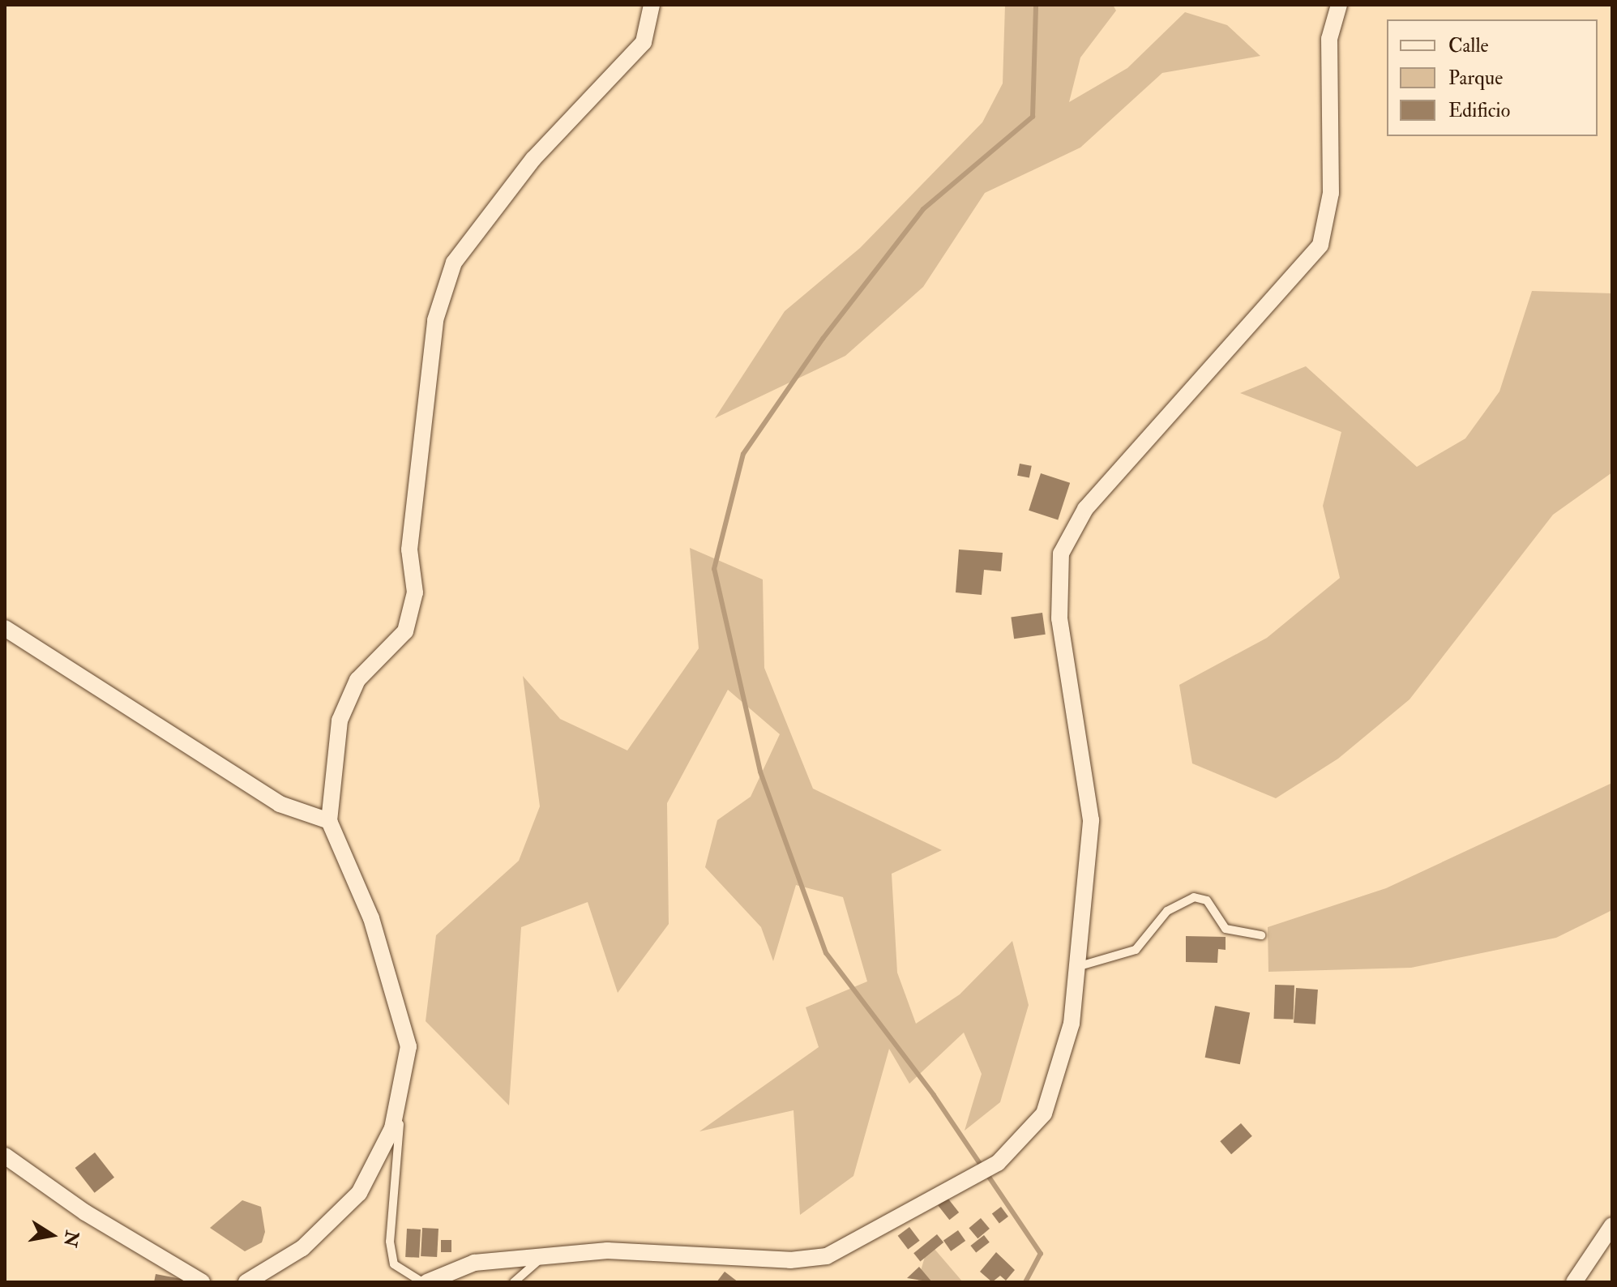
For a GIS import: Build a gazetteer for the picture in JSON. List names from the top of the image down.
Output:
{
  "legend": ["Calle", "Parque", "Edificio"],
  "north": "right"
}
